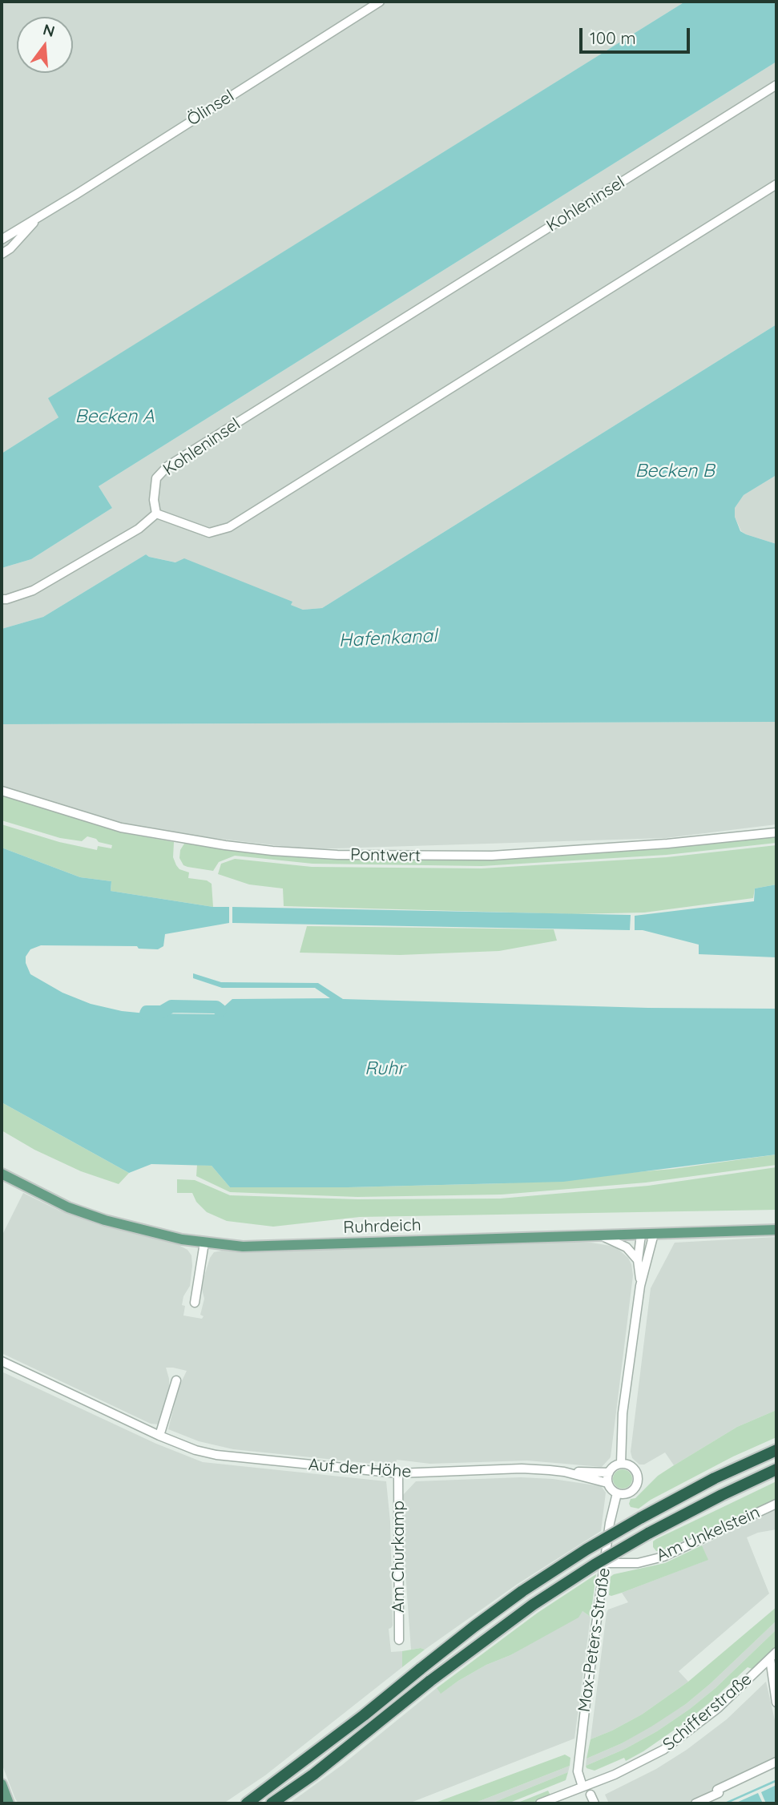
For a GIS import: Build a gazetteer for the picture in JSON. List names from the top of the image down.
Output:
{
  "streets": {
    "main road": ["Ruhrdeich"],
    "street": [
      "Ölinsel",
      "Kohleninsel",
      "Pontwert",
      "Auf der Höhe",
      "Am Unkelstein",
      "Am Churkamp",
      "Max-Peters-Straße",
      "Schifferstraße"
    ]
  },
  "crossings": [
    ["Auf der Höhe", "Am Churkamp"],
    ["Auf der Höhe", "Max-Peters-Straße"],
    ["Am Unkelstein", "Max-Peters-Straße"],
    ["Max-Peters-Straße", "Schifferstraße"]
  ],
  "water": [
    "Becken A",
    "Becken B",
    "Hafenkanal",
    "Ruhr"
  ],
  "scale_bar": "100 m",
  "north": "top"
}
